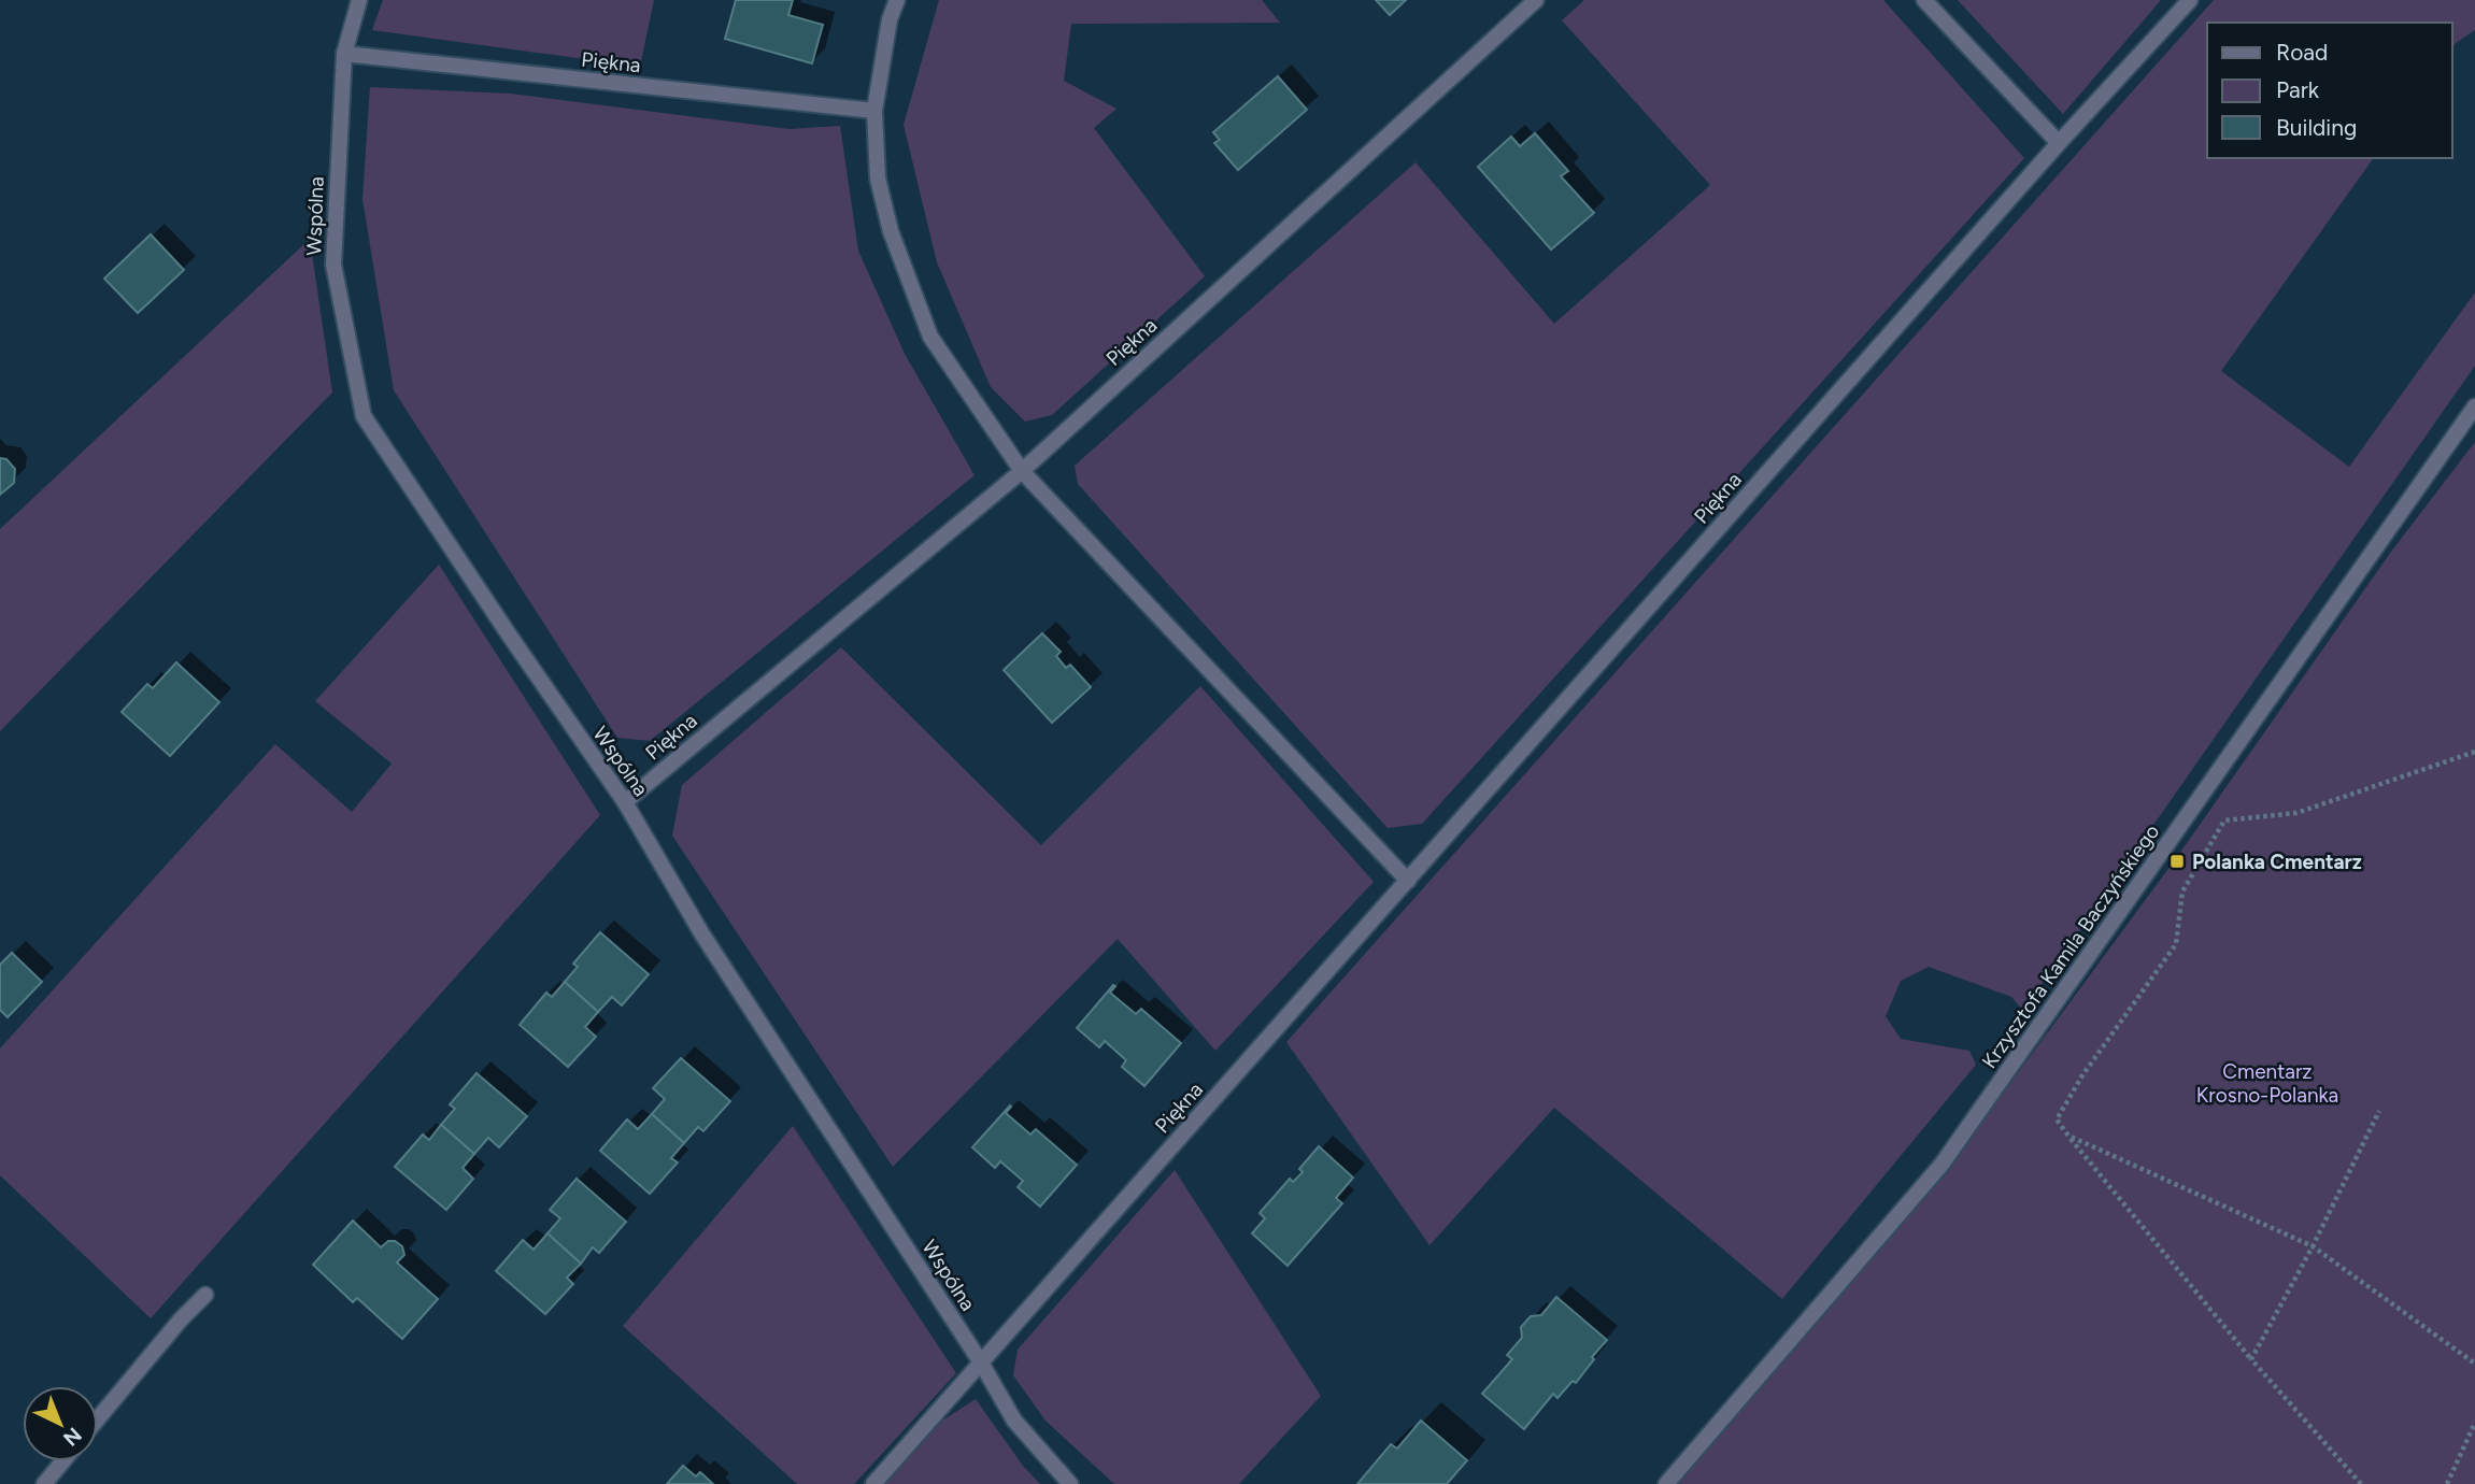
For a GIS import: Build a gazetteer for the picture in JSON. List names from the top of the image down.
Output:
{
  "streets": {
    "street": ["Piękna", "Wspólna", "Krzysztofa Kamila Baczyńskiego"]
  },
  "crossings": [
    ["Piękna", "Wspólna"]
  ],
  "parks": ["Cmentarz Krosno-Polanka"],
  "places": {
    "transit": ["Polanka Cmentarz"]
  },
  "legend": ["Road", "Park", "Building"],
  "north": "bottom right"
}
